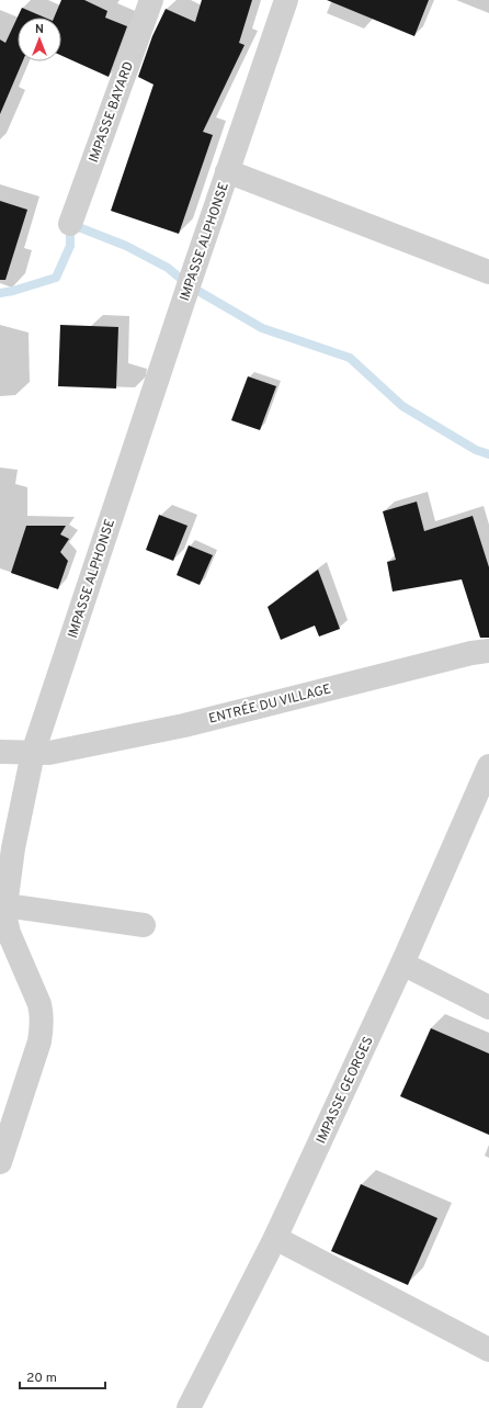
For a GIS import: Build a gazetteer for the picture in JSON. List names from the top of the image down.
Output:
{
  "streets": {
    "street": [
      "IMPASSE BAYARD",
      "IMPASSE ALPHONSE",
      "ENTRÉE DU VILLAGE",
      "IMPASSE GEORGES"
    ]
  },
  "crossings": [
    ["IMPASSE ALPHONSE", "ENTRÉE DU VILLAGE"]
  ],
  "scale_bar": "20 m",
  "north": "top"
}
